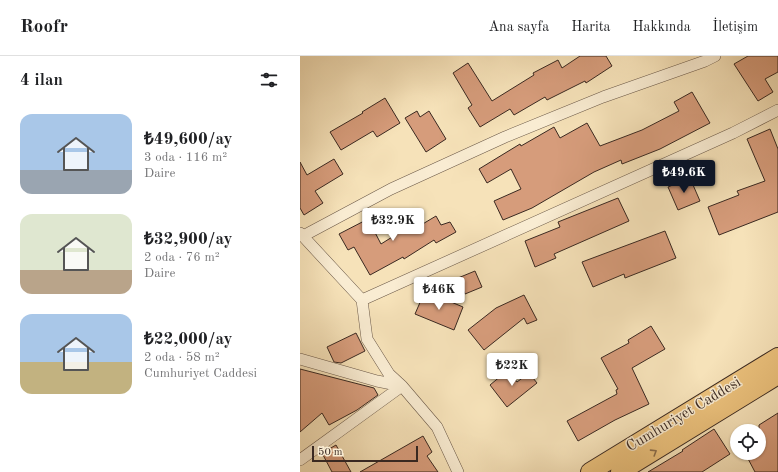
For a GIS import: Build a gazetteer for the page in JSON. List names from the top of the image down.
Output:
{
  "streets": {
    "main road": ["Cumhuriyet Caddesi"]
  },
  "scale_bar": "50 m",
  "page": {
    "header": "Roofr",
    "nav": [
      "Ana sayfa",
      "Harita",
      "Hakkında",
      "İletişim"
    ],
    "heading": "4 ilan",
    "list": [
      {
        "name": "₺49,600/ay",
        "note": "3 oda · 116 m² · Daire"
      },
      {
        "name": "₺32,900/ay",
        "note": "2 oda · 76 m² · Daire"
      },
      {
        "name": "₺22,000/ay",
        "note": "2 oda · 58 m² · Cumhuriyet Caddesi"
      }
    ],
    "price": [
      "₺49.6K",
      "₺32.9K",
      "₺46K",
      "₺22K"
    ],
    "scale": "50 m"
  }
}
